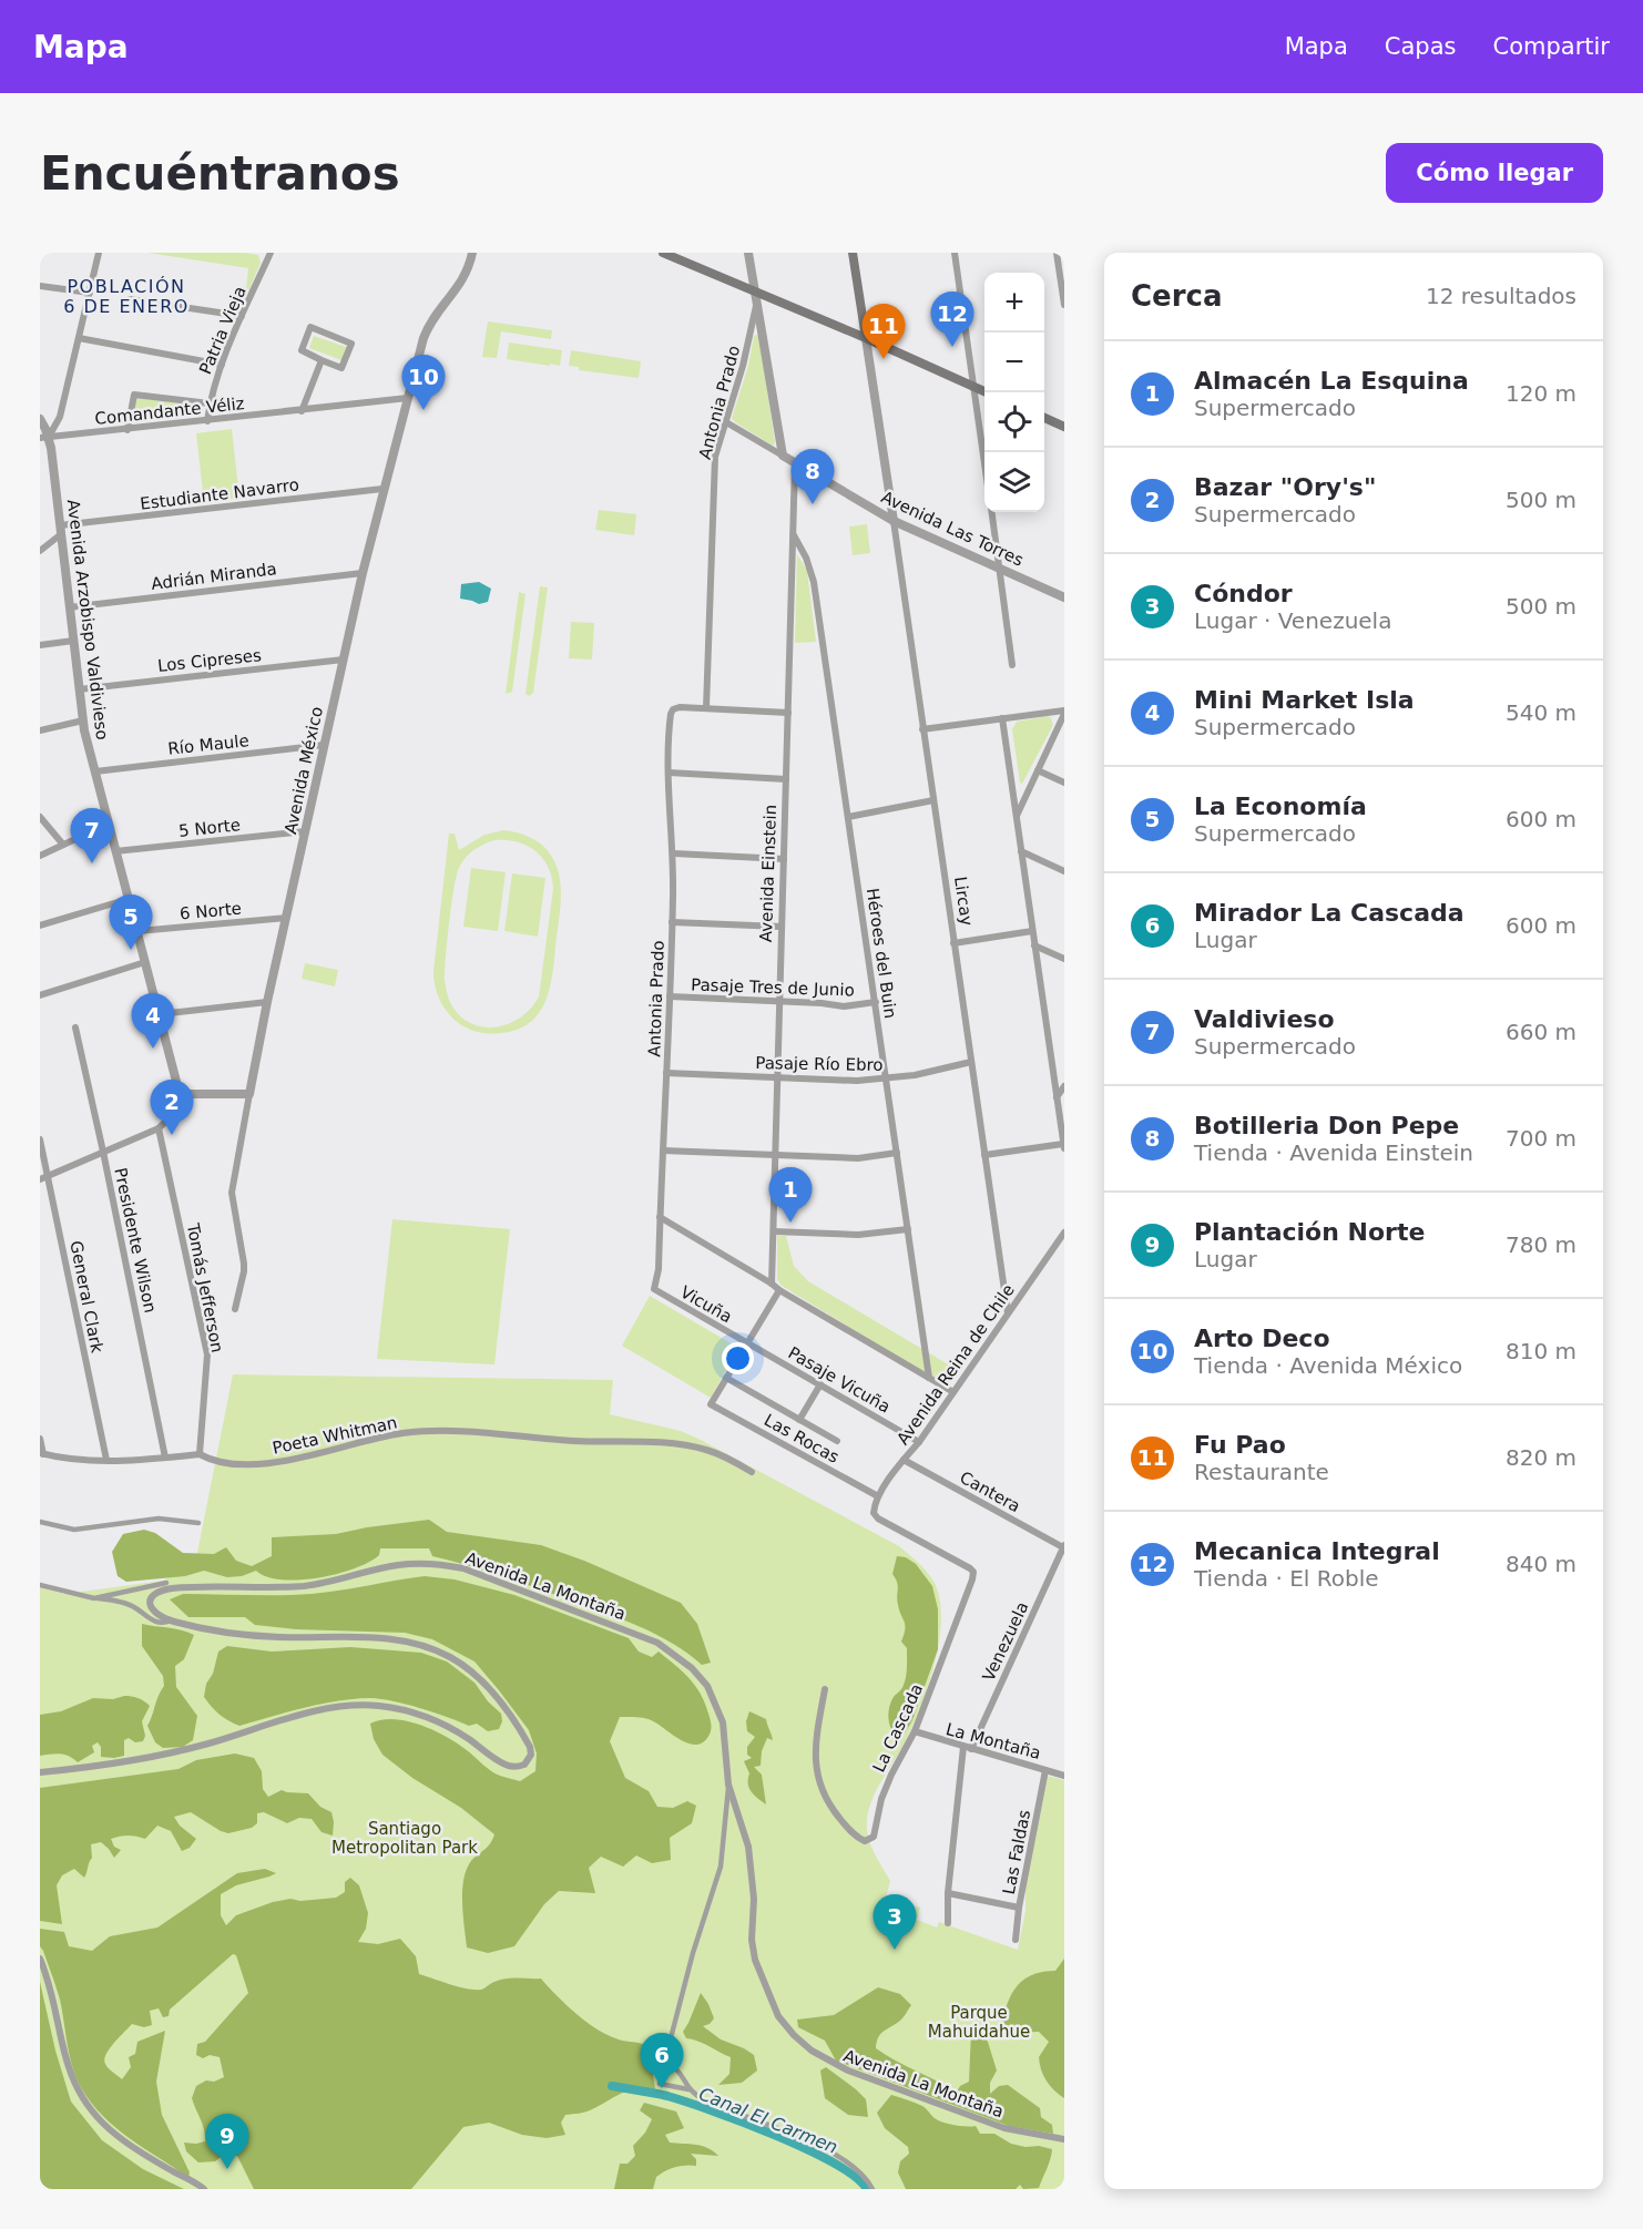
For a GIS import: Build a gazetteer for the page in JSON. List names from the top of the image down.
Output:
{
  "streets": {
    "main road": ["Lircay"],
    "street": [
      "Patria Vieja",
      "Antonia Prado",
      "Comandante Véliz",
      "Estudiante Navarro",
      "Avenida Las Torres",
      "Adrián Miranda",
      "Avenida Arzobispo Valdivieso",
      "Los Cipreses",
      "Río Maule",
      "Avenida México",
      "5 Norte",
      "Avenida Einstein",
      "6 Norte",
      "Héroes del Buin",
      "Pasaje Tres de Junio",
      "Pasaje Río Ebro",
      "Presidente Wilson",
      "Tomás Jefferson",
      "General Clark",
      "Vicuña",
      "Avenida Reina de Chile",
      "Pasaje Vicuña",
      "Poeta Whitman",
      "Las Rocas",
      "Cantera",
      "Avenida La Montaña",
      "Venezuela",
      "La Cascada",
      "La Montaña",
      "Las Faldas"
    ]
  },
  "crossings": [
    ["Patria Vieja", "Comandante Véliz"],
    ["Antonia Prado", "Avenida Las Torres"],
    ["Antonia Prado", "Pasaje Tres de Junio"],
    ["Antonia Prado", "Pasaje Río Ebro"],
    ["Antonia Prado", "Vicuña"],
    ["Comandante Véliz", "Avenida Arzobispo Valdivieso"],
    ["Comandante Véliz", "Avenida México"],
    ["Estudiante Navarro", "Avenida Arzobispo Valdivieso"],
    ["Estudiante Navarro", "Avenida México"],
    ["Avenida Las Torres", "Avenida Einstein"],
    ["Avenida Las Torres", "Lircay"],
    ["Adrián Miranda", "Avenida Arzobispo Valdivieso"],
    ["Adrián Miranda", "Avenida México"],
    ["Avenida Arzobispo Valdivieso", "Los Cipreses"],
    ["Avenida Arzobispo Valdivieso", "Río Maule"],
    ["Avenida Arzobispo Valdivieso", "5 Norte"],
    ["Avenida Arzobispo Valdivieso", "6 Norte"],
    ["Los Cipreses", "Avenida México"],
    ["Río Maule", "Avenida México"],
    ["Avenida México", "5 Norte"],
    ["Avenida México", "6 Norte"],
    ["Avenida Einstein", "Héroes del Buin"],
    ["Avenida Einstein", "Pasaje Tres de Junio"],
    ["Avenida Einstein", "Pasaje Río Ebro"],
    ["Lircay", "Pasaje Río Ebro"],
    ["Lircay", "Avenida Reina de Chile"],
    ["Héroes del Buin", "Pasaje Tres de Junio"],
    ["Héroes del Buin", "Pasaje Río Ebro"],
    ["Presidente Wilson", "Poeta Whitman"],
    ["Tomás Jefferson", "Poeta Whitman"],
    ["General Clark", "Poeta Whitman"],
    ["Vicuña", "Pasaje Vicuña"],
    ["Avenida Reina de Chile", "Pasaje Vicuña"],
    ["Avenida Reina de Chile", "Las Rocas"],
    ["Avenida Reina de Chile", "Cantera"],
    ["Avenida Reina de Chile", "La Cascada"],
    ["Cantera", "Venezuela"],
    ["Venezuela", "La Montaña"],
    ["La Cascada", "La Montaña"],
    ["La Montaña", "Las Faldas"]
  ],
  "districts": ["POBLACIÓN 6 DE ENERO"],
  "water": ["Canal El Carmen"],
  "parks": ["Santiago Metropolitan Park", "Parque Mahuidahue"],
  "page": {
    "header": "Mapa",
    "nav": ["Mapa", "Capas", "Compartir"],
    "buttons": "Cómo llegar",
    "title": "Encuéntranos",
    "heading": ["Cerca", "12 resultados"],
    "map_buttons": ["+", "−"],
    "pins": [
      "12",
      "11",
      "10",
      "8",
      "7",
      "5",
      "4",
      "2",
      "1",
      "3",
      "6",
      "9"
    ],
    "list": [
      {
        "mark": "1",
        "name": "Almacén La Esquina",
        "note": "Supermercado",
        "value": "120 m"
      },
      {
        "mark": "2",
        "name": "Bazar \"Ory's\"",
        "note": "Supermercado",
        "value": "500 m"
      },
      {
        "mark": "3",
        "name": "Cóndor",
        "note": "Lugar · Venezuela",
        "value": "500 m"
      },
      {
        "mark": "4",
        "name": "Mini Market Isla",
        "note": "Supermercado",
        "value": "540 m"
      },
      {
        "mark": "5",
        "name": "La Economía",
        "note": "Supermercado",
        "value": "600 m"
      },
      {
        "mark": "6",
        "name": "Mirador La Cascada",
        "note": "Lugar",
        "value": "600 m"
      },
      {
        "mark": "7",
        "name": "Valdivieso",
        "note": "Supermercado",
        "value": "660 m"
      },
      {
        "mark": "8",
        "name": "Botilleria Don Pepe",
        "note": "Tienda · Avenida Einstein",
        "value": "700 m"
      },
      {
        "mark": "9",
        "name": "Plantación Norte",
        "note": "Lugar",
        "value": "780 m"
      },
      {
        "mark": "10",
        "name": "Arto Deco",
        "note": "Tienda · Avenida México",
        "value": "810 m"
      },
      {
        "mark": "11",
        "name": "Fu Pao",
        "note": "Restaurante",
        "value": "820 m"
      },
      {
        "mark": "12",
        "name": "Mecanica Integral",
        "note": "Tienda · El Roble",
        "value": "840 m"
      }
    ]
  }
}
